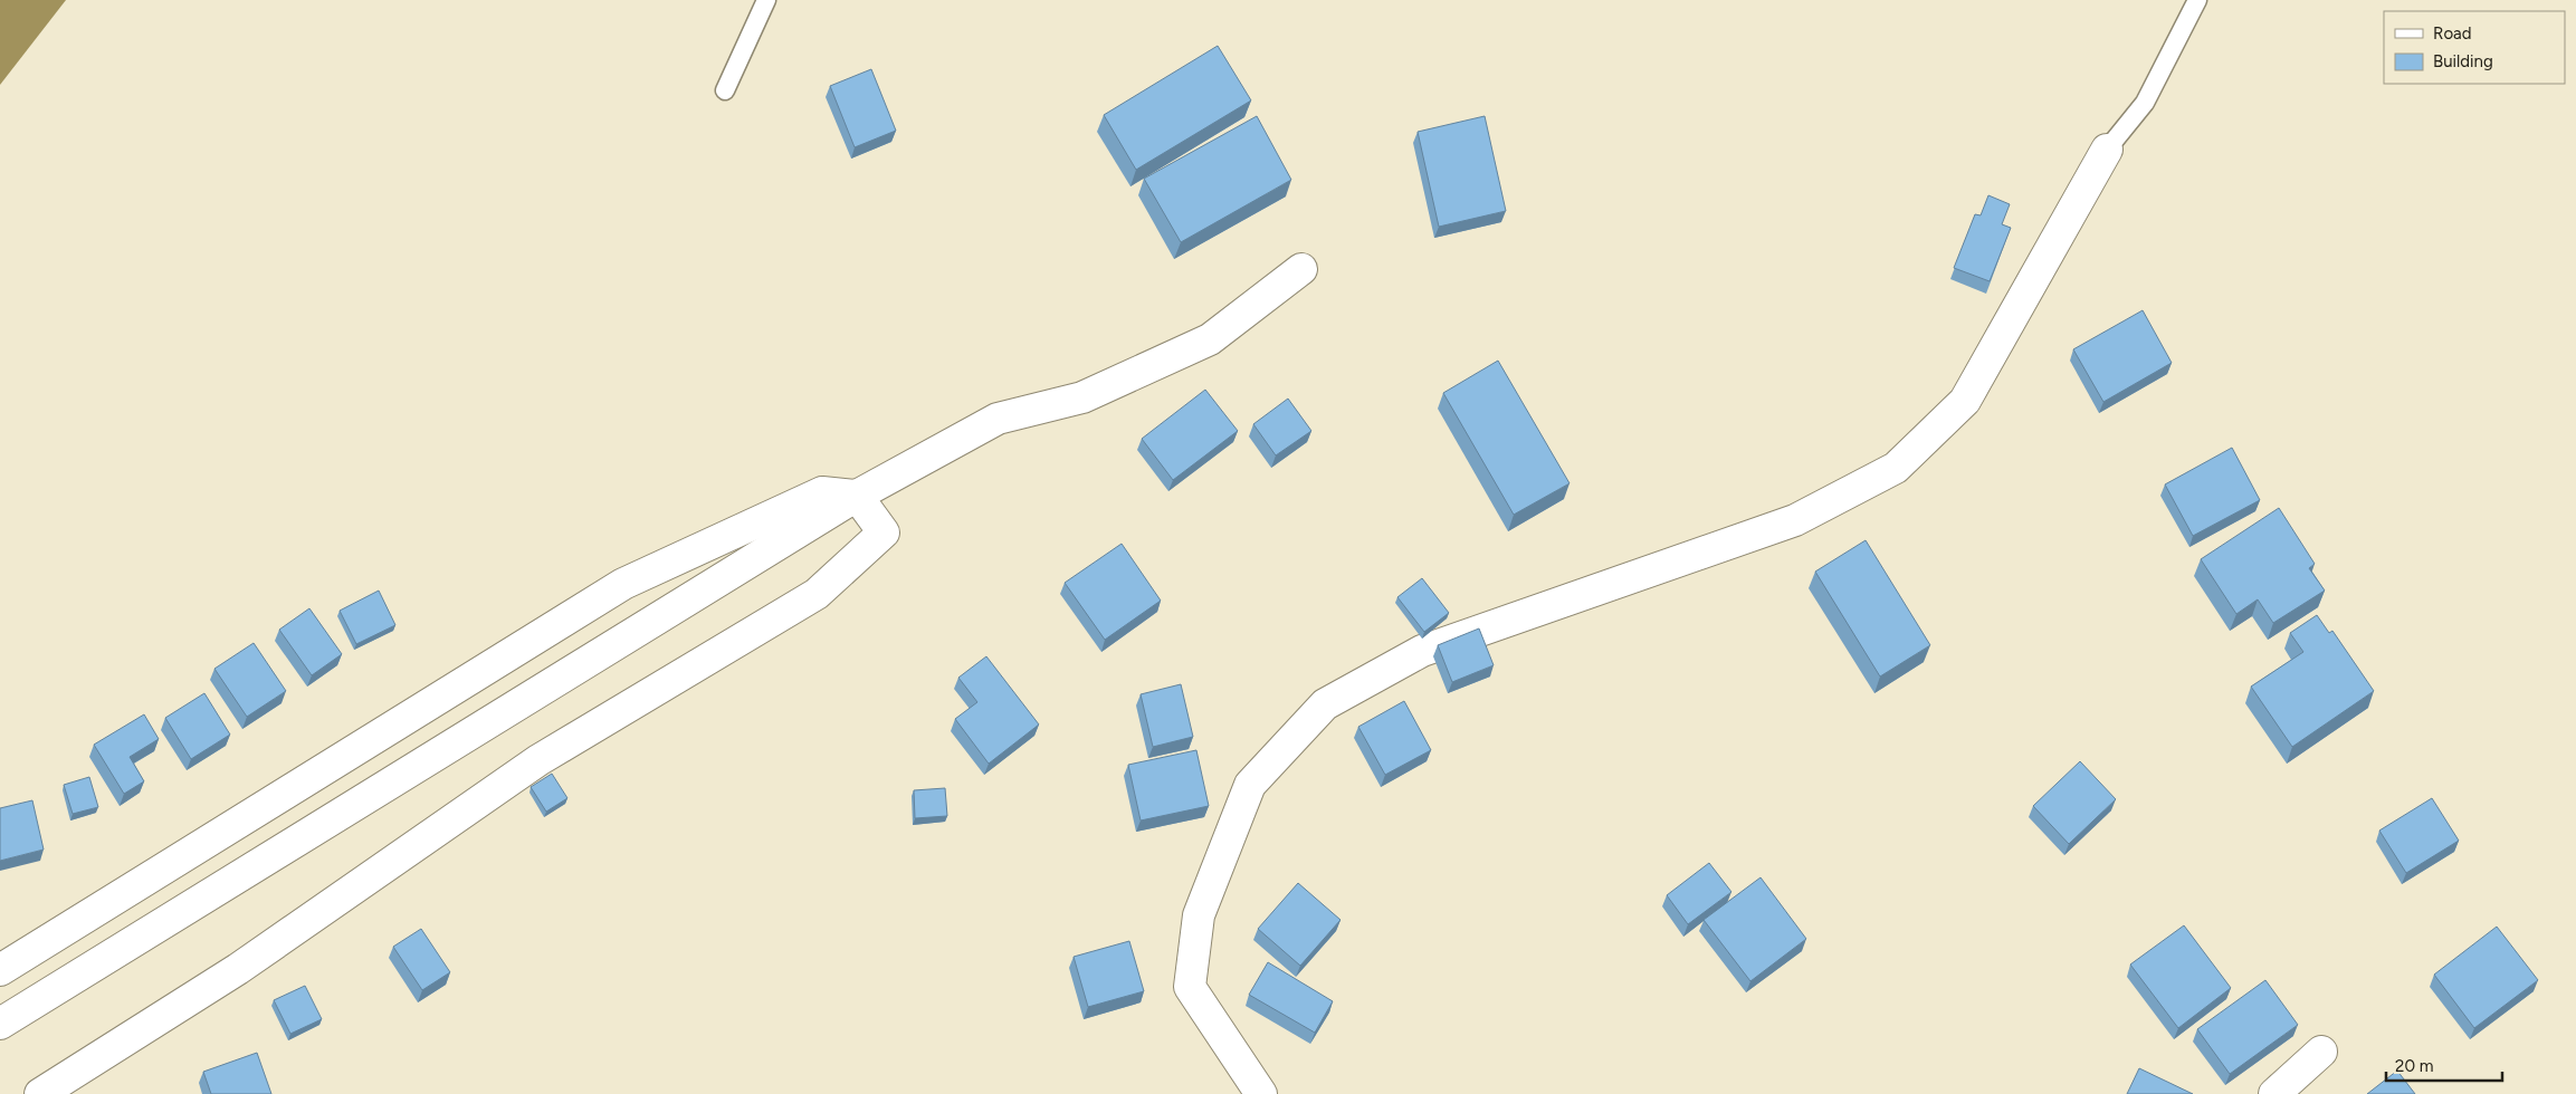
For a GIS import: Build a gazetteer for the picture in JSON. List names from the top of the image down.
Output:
{
  "legend": ["Road", "Building"],
  "scale_bar": "20 m"
}
